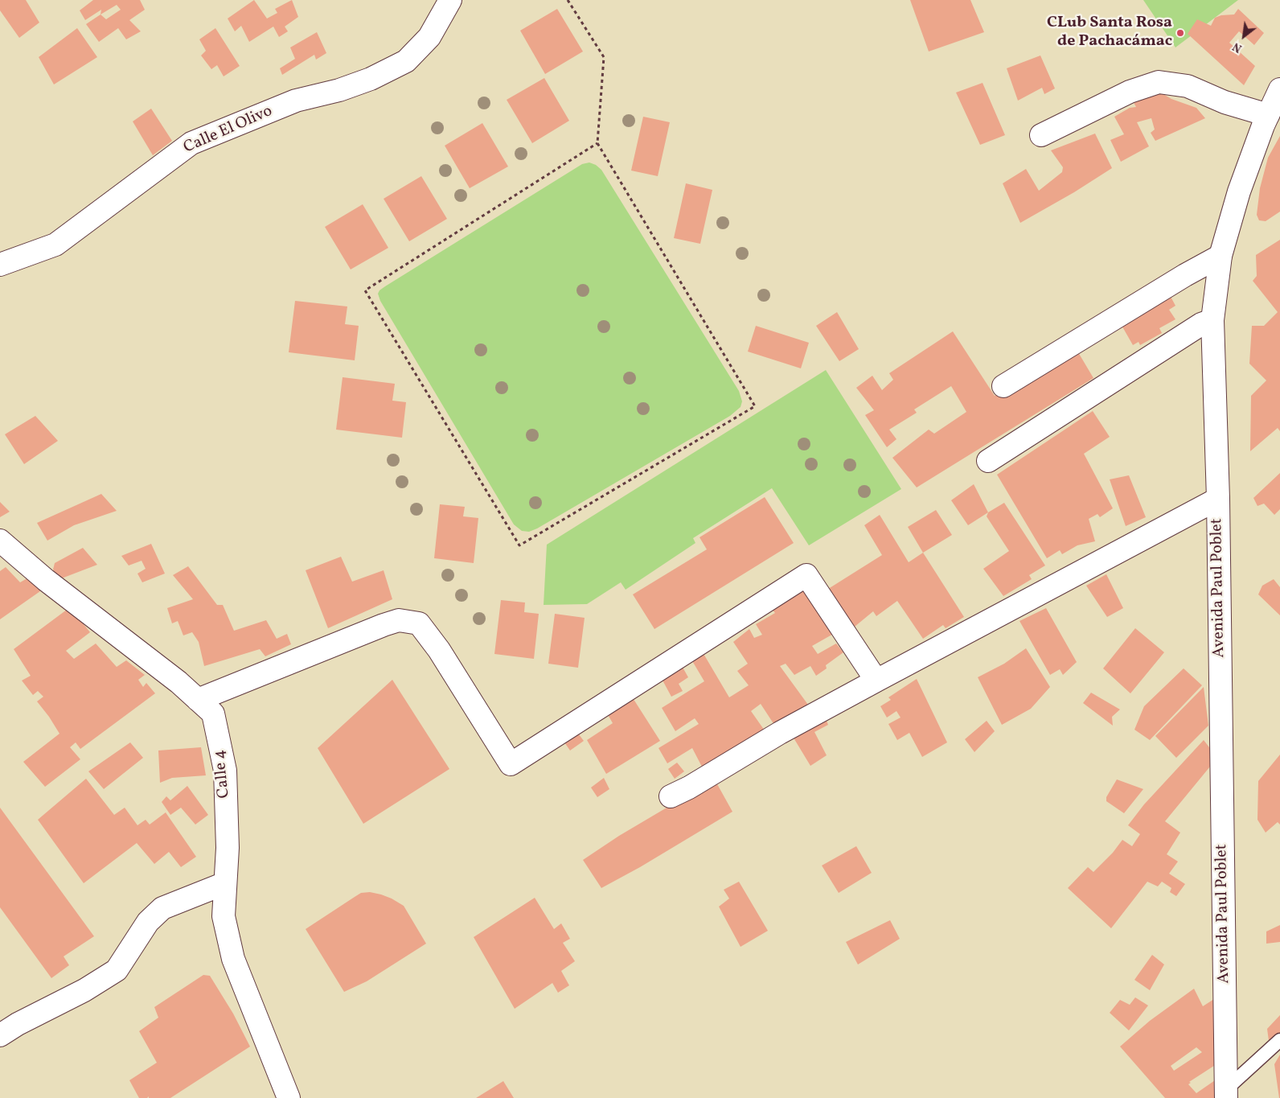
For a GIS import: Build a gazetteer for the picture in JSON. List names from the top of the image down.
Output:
{
  "streets": {
    "street": ["Calle El Olivo", "Avenida Paul Poblet", "Calle 4"]
  },
  "places": ["CLub Santa Rosa de Pachacámac"],
  "north": "bottom left"
}
